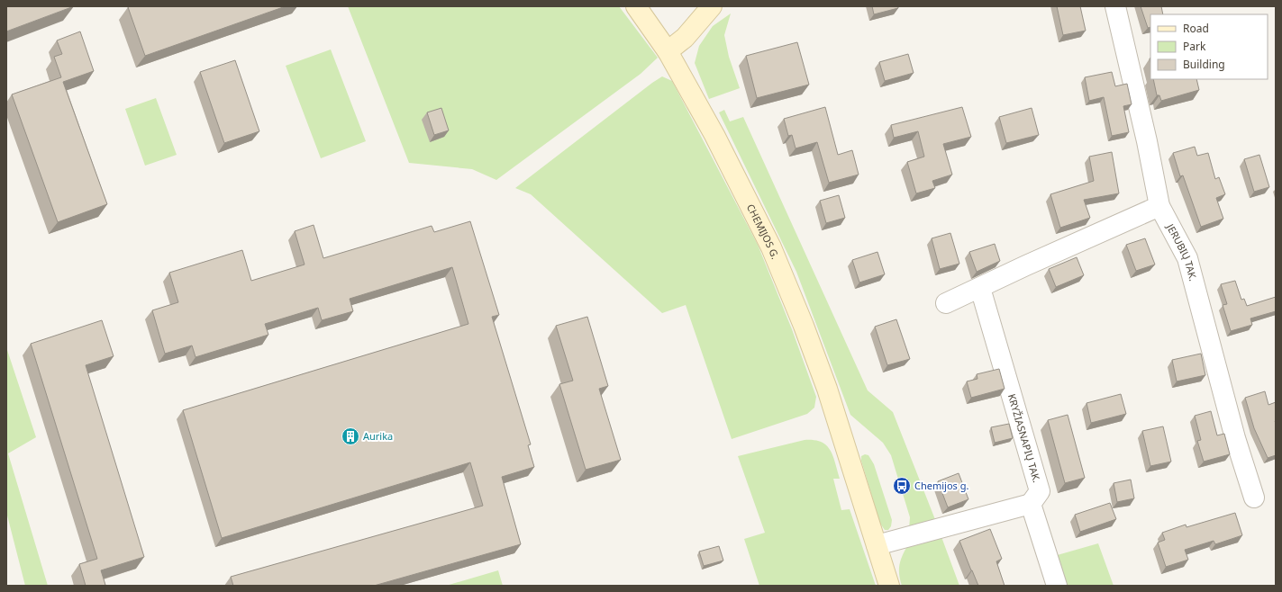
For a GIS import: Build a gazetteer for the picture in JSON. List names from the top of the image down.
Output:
{
  "streets": {
    "main road": ["CHEMIJOS G."],
    "street": ["JERUBIŲ TAK.", "KRYŽIASNAPIŲ TAK."]
  },
  "places": {
    "building": ["Aurika"],
    "bus stop": ["Chemijos g."]
  },
  "legend": ["Road", "Park", "Building"]
}
